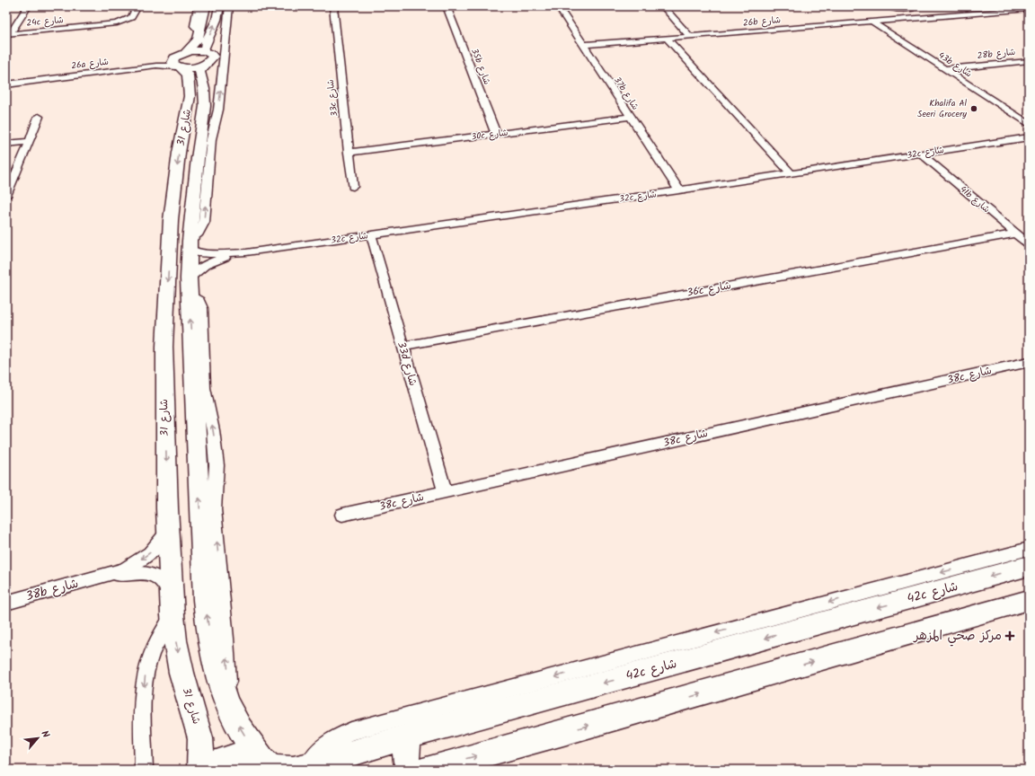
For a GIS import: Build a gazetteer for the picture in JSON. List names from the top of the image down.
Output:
{
  "streets": {
    "street": [
      "24c شارع",
      "26b شارع",
      "28b شارع",
      "26a شارع",
      "43b شارع",
      "35b شارع",
      "37b شارع",
      "33c شارع",
      "شارع 31",
      "30c شارع",
      "32c شارع",
      "41b شارع",
      "36c شارع",
      "33d شارع",
      "38c شارع",
      "38b شارع",
      "42c شارع"
    ]
  },
  "crossings": [
    ["26b شارع", "43b شارع"],
    ["26b شارع", "37b شارع"],
    ["28b شارع", "43b شارع"],
    ["26a شارع", "شارع 31"],
    ["35b شارع", "30c شارع"],
    ["37b شارع", "30c شارع"],
    ["37b شارع", "32c شارع"],
    ["33c شارع", "30c شارع"],
    ["شارع 31", "32c شارع"],
    ["شارع 31", "38b شارع"],
    ["شارع 31", "42c شارع"],
    ["32c شارع", "41b شارع"],
    ["32c شارع", "33d شارع"],
    ["41b شارع", "36c شارع"],
    ["36c شارع", "33d شارع"],
    ["33d شارع", "38c شارع"]
  ],
  "places": {
    "other": ["Khalifa Al Seeri Grocery"],
    "health": ["مركز صحي المزهر"]
  },
  "north": "top right"
}
